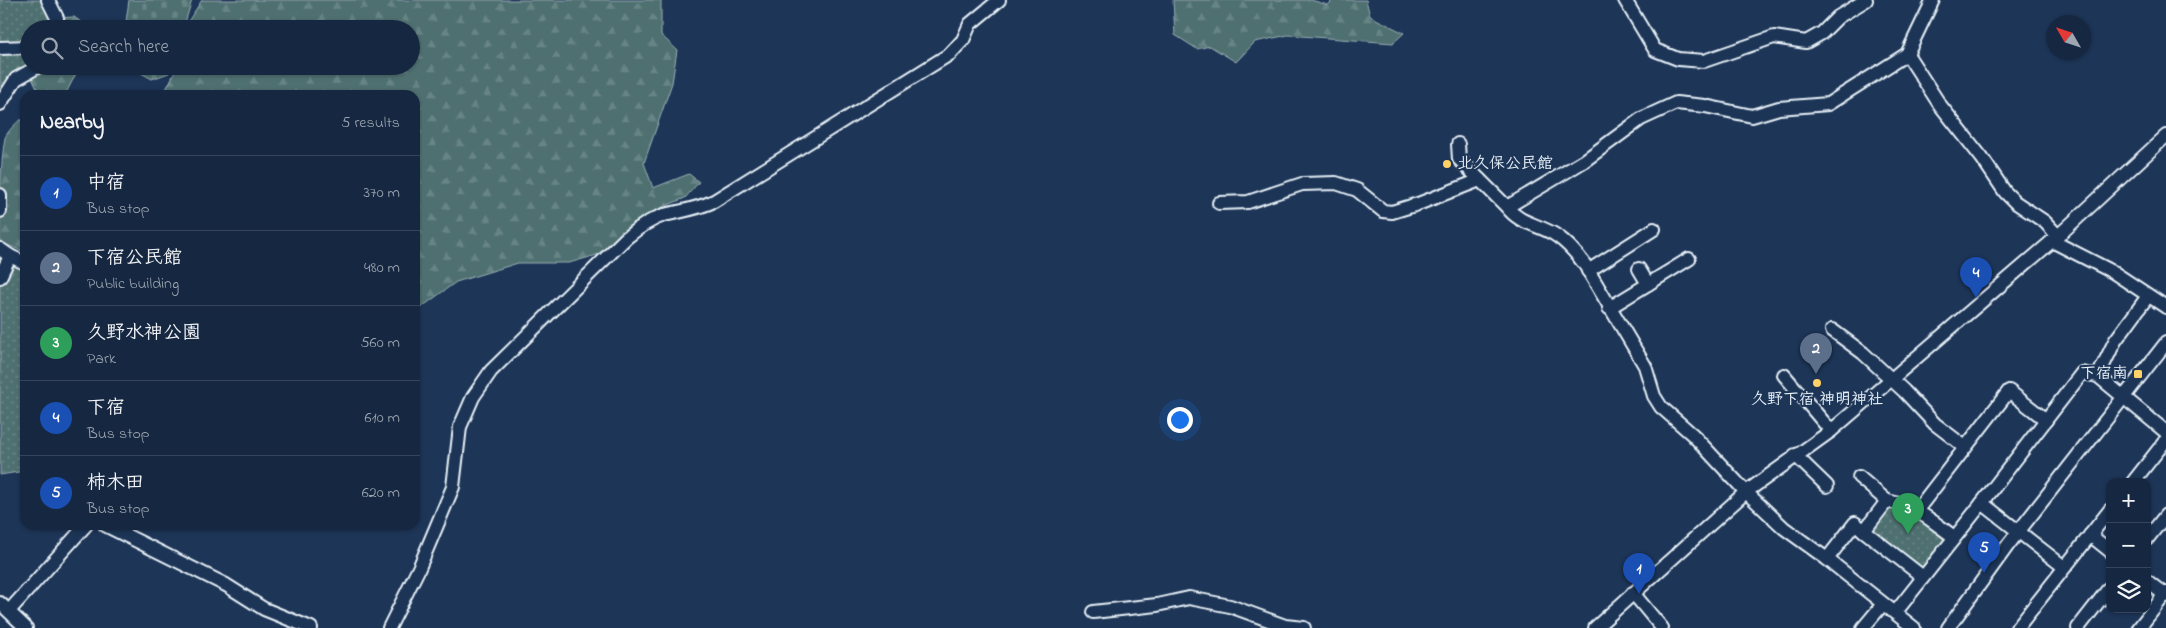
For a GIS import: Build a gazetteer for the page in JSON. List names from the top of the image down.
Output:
{
  "places": {
    "other": ["北久保公民館", "久野下宿 神明神社"],
    "transit": ["下宿南"]
  },
  "north": "top left",
  "page": {
    "search": "Search here",
    "heading": ["Nearby", "5 results"],
    "list": [
      {
        "mark": "1",
        "name": "中宿",
        "note": "Bus stop",
        "value": "370 m"
      },
      {
        "mark": "2",
        "name": "下宿公民館",
        "note": "Public building",
        "value": "480 m"
      },
      {
        "mark": "3",
        "name": "久野水神公園",
        "note": "Park",
        "value": "560 m"
      },
      {
        "mark": "4",
        "name": "下宿",
        "note": "Bus stop",
        "value": "610 m"
      },
      {
        "mark": "5",
        "name": "柿木田",
        "note": "Bus stop",
        "value": "620 m"
      }
    ],
    "pins": [
      "4",
      "2",
      "3",
      "5",
      "1"
    ],
    "map_buttons": ["+", "−"]
  }
}
